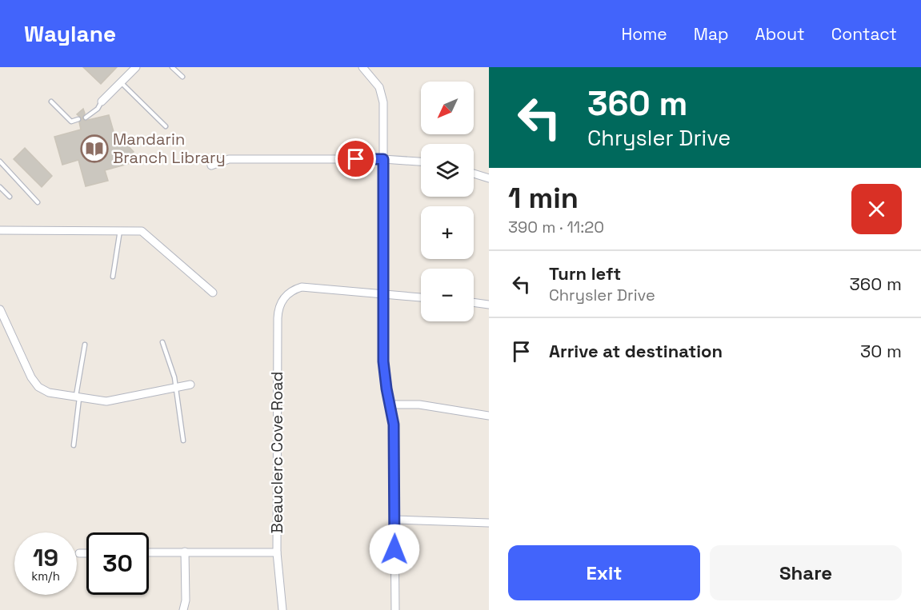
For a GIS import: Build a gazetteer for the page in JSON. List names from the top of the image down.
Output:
{
  "streets": {
    "street": ["Beauclerc Cove Road"]
  },
  "places": {
    "library": ["Mandarin Branch Library"]
  },
  "north": "bottom left",
  "page": {
    "header": "Waylane",
    "nav": [
      "Home",
      "Map",
      "About",
      "Contact"
    ],
    "turn": ["360 m", "Chrysler Drive"],
    "map_buttons": ["+", "−"],
    "heading": ["1 min", "390 m · 11:20"],
    "list": [
      {
        "name": "Turn left",
        "note": "Chrysler Drive",
        "value": "360 m"
      },
      {
        "name": "Arrive at destination",
        "value": "30 m"
      }
    ],
    "speed": "19 km/h",
    "limit": "30",
    "buttons": ["Exit", "Share"]
  }
}
